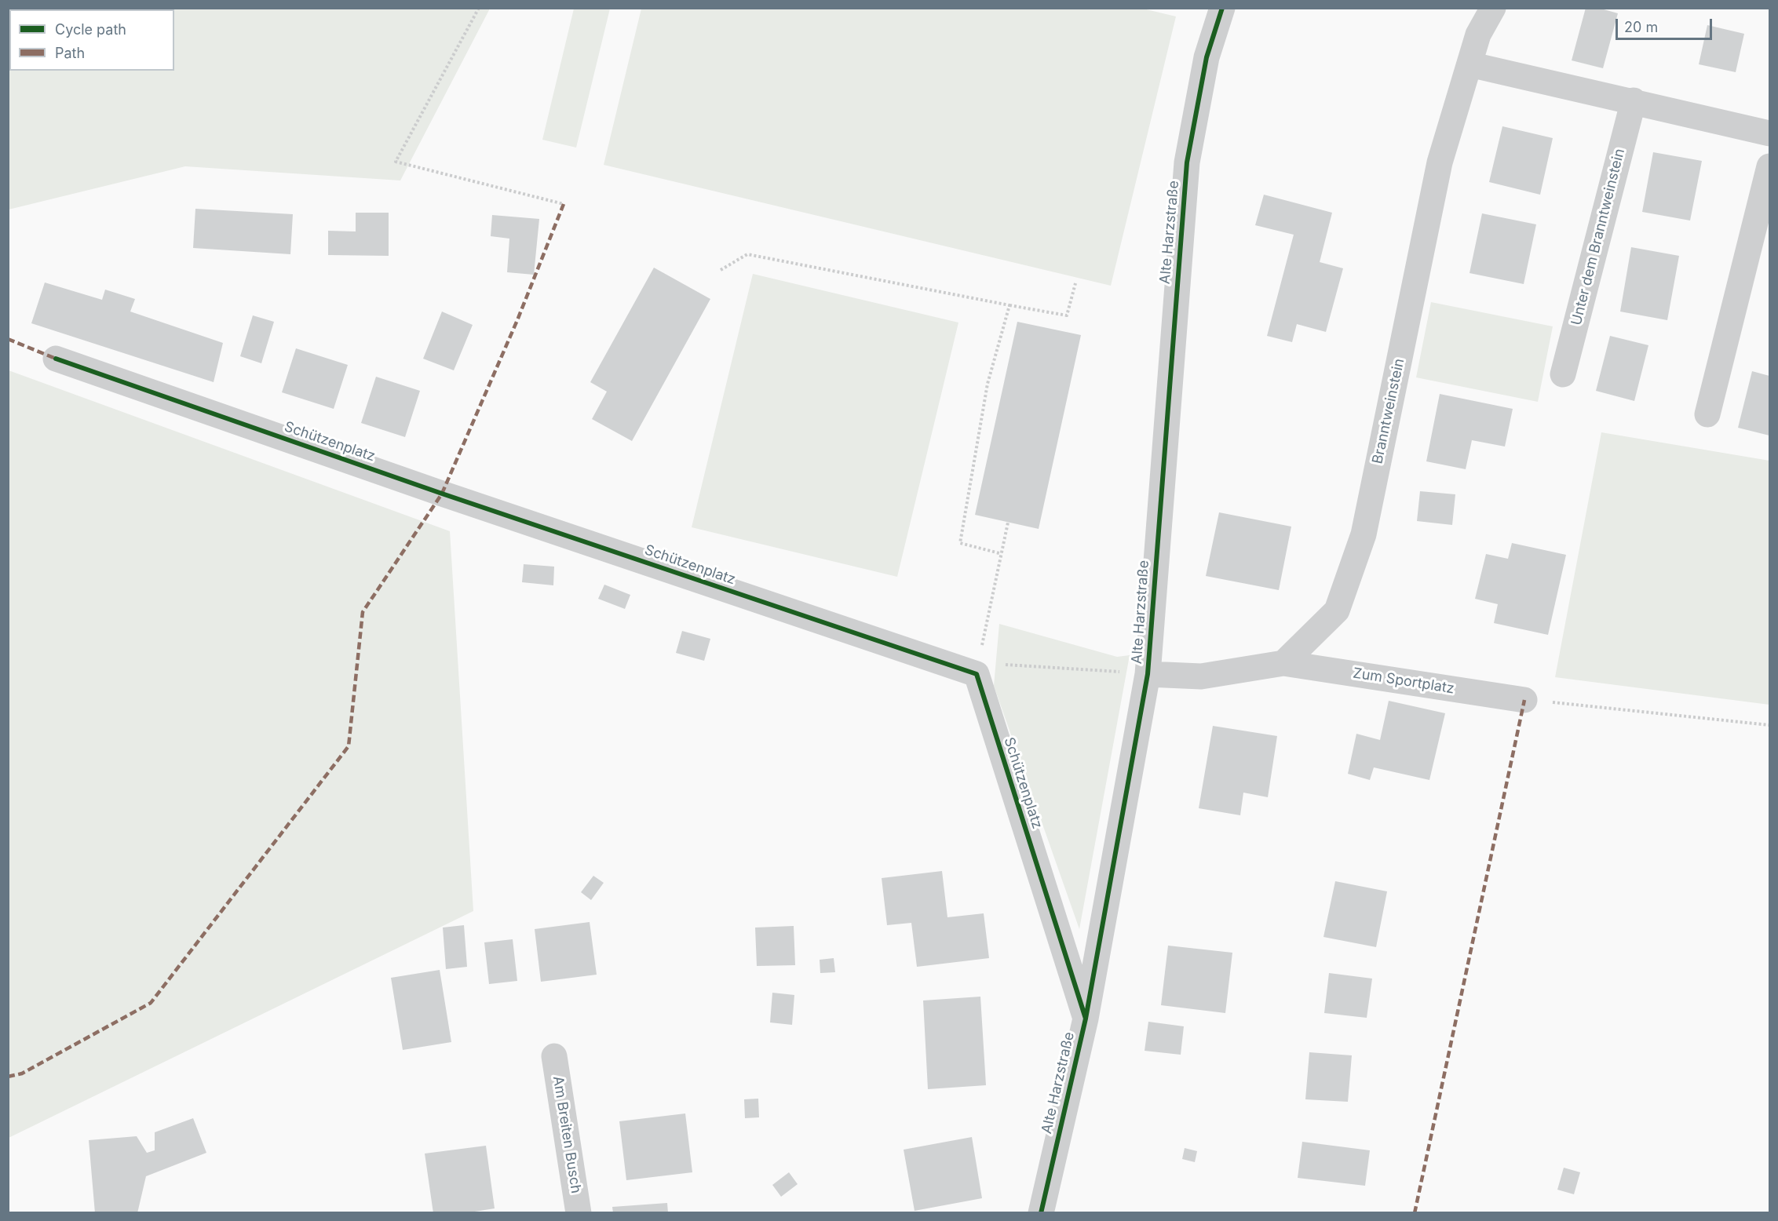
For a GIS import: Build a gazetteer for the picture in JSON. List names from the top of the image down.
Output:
{
  "streets": {
    "street": [
      "Alte Harzstraße",
      "Unter dem Branntweinstein",
      "Branntweinstein",
      "Schützenplatz",
      "Zum Sportplatz",
      "Am Breiten Busch"
    ]
  },
  "crossings": [
    ["Alte Harzstraße", "Schützenplatz"],
    ["Branntweinstein", "Zum Sportplatz"]
  ],
  "legend": ["Cycle path", "Path"],
  "scale_bar": "20 m"
}
